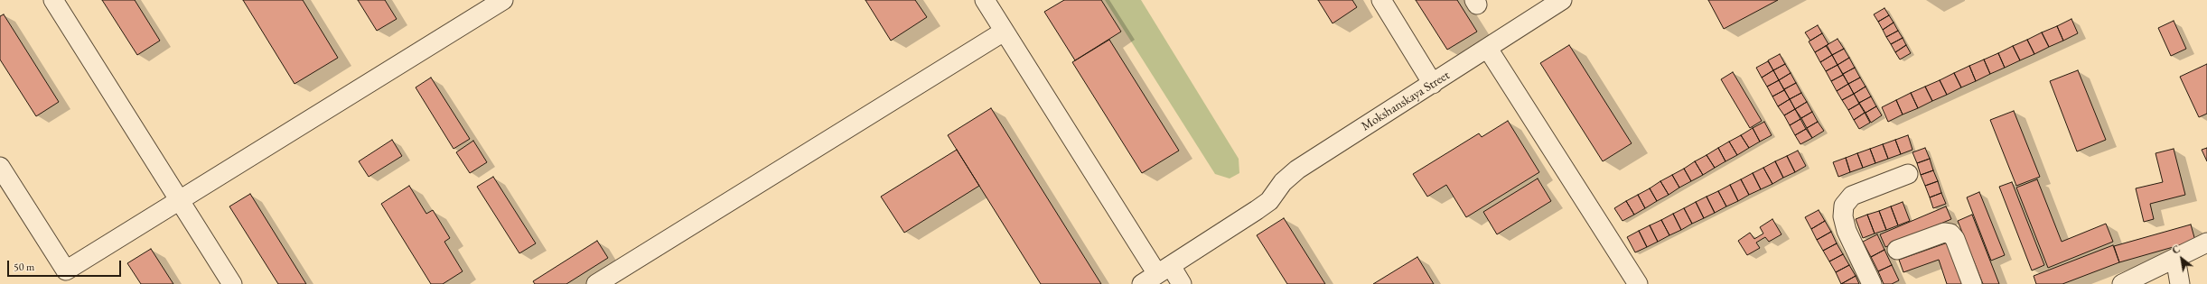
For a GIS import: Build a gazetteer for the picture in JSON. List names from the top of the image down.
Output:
{
  "streets": {
    "street": ["Mokshanskaya Street"]
  },
  "scale_bar": "50 m",
  "north": "top left"
}
